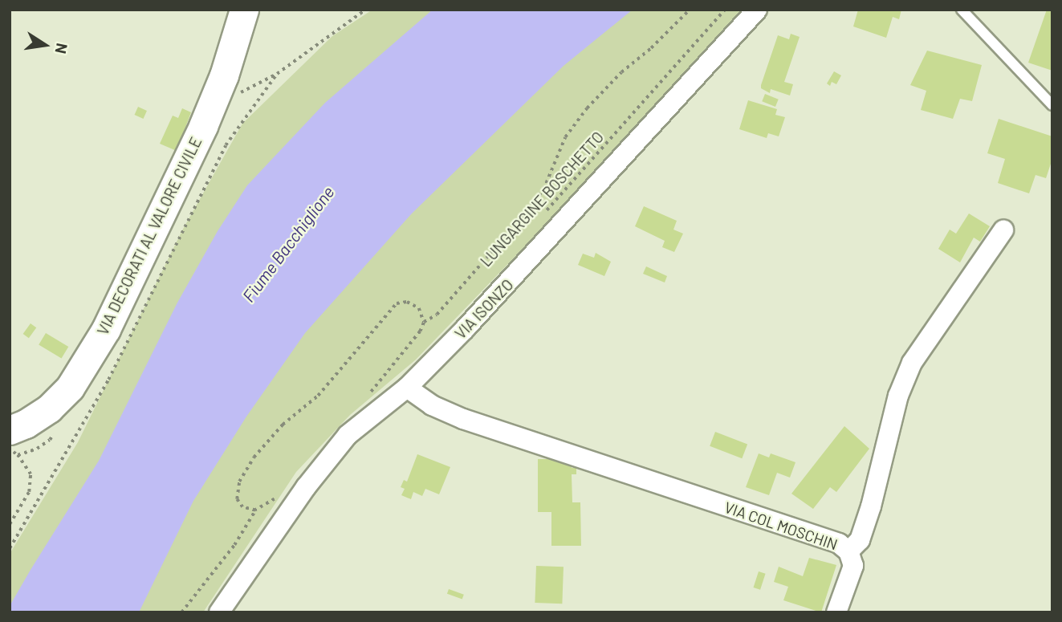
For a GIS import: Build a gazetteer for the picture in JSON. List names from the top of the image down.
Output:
{
  "streets": {
    "street": ["VIA DECORATI AL VALORE CIVILE", "VIA ISONZO", "VIA COL MOSCHIN"],
    "path": ["LUNGARGINE BOSCHETTO"]
  },
  "crossings": [
    ["VIA ISONZO", "VIA COL MOSCHIN"]
  ],
  "water": ["Fiume Bacchiglione"],
  "north": "right"
}
